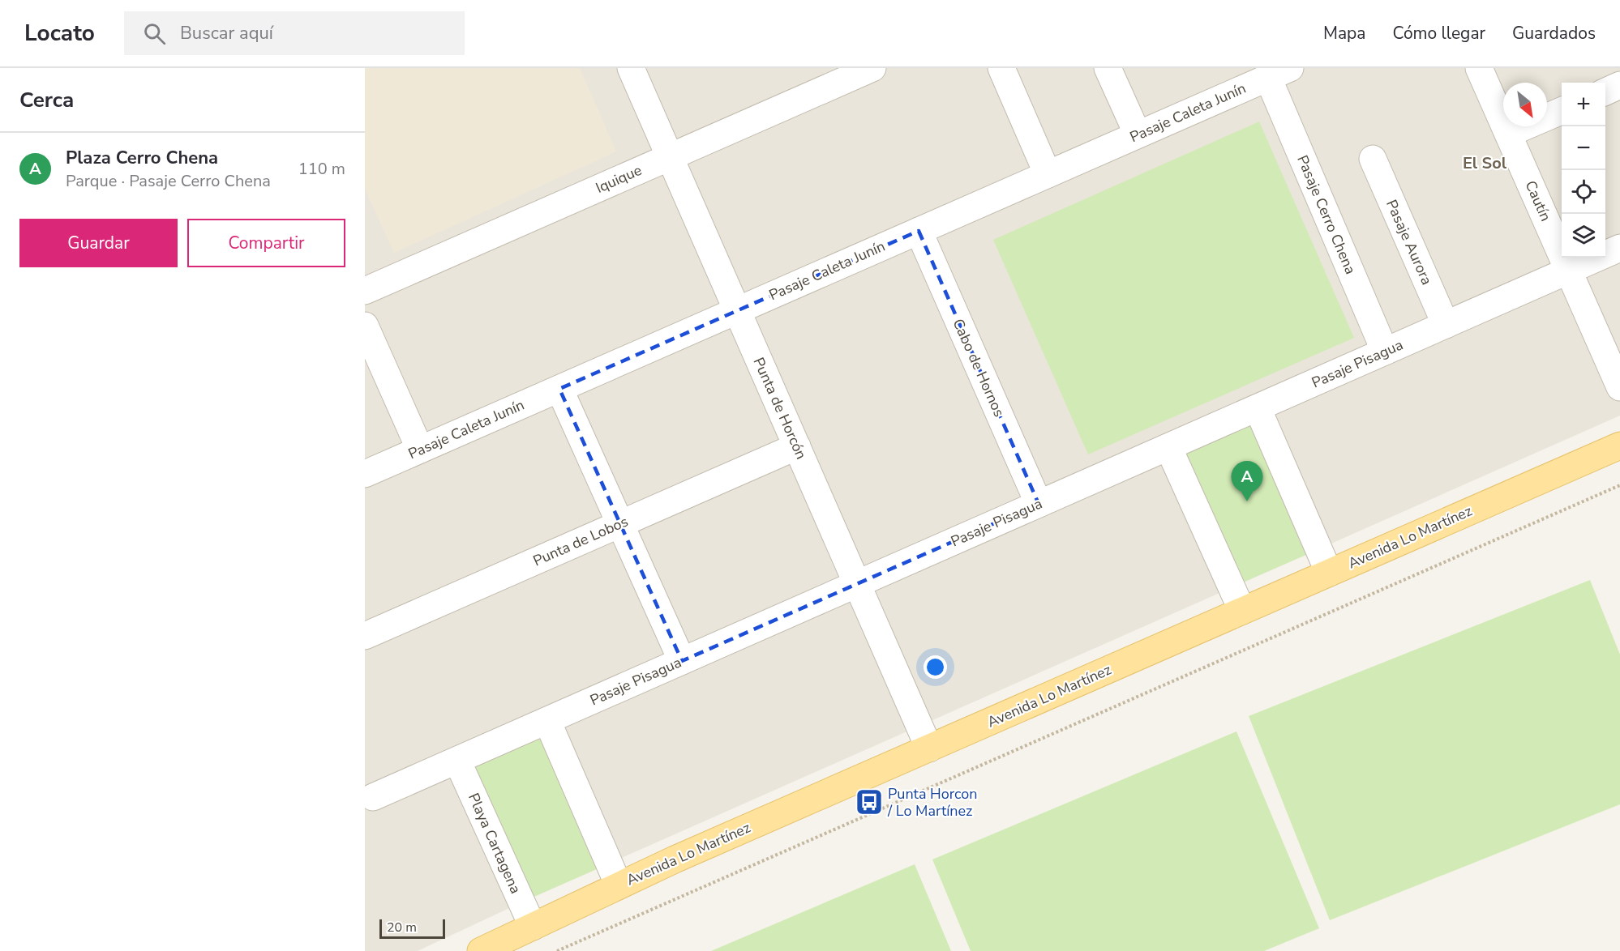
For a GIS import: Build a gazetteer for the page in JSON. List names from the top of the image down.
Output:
{
  "streets": {
    "main road": ["Avenida Lo Martínez"],
    "street": [
      "Pasaje Caleta Junín",
      "Iquique",
      "Cautín",
      "Pasaje Cerro Chena",
      "Pasaje Aurora",
      "Pasaje Pisagua",
      "Cabo de Hornos",
      "Punta de Horcón",
      "Punta de Lobos",
      "Playa Cartagena"
    ]
  },
  "crossings": [
    ["Pasaje Caleta Junín", "Pasaje Cerro Chena"],
    ["Pasaje Caleta Junín", "Cabo de Hornos"],
    ["Pasaje Caleta Junín", "Punta de Horcón"],
    ["Iquique", "Punta de Horcón"],
    ["Cautín", "Pasaje Pisagua"],
    ["Pasaje Cerro Chena", "Pasaje Pisagua"],
    ["Pasaje Aurora", "Pasaje Pisagua"],
    ["Pasaje Pisagua", "Cabo de Hornos"],
    ["Pasaje Pisagua", "Punta de Horcón"],
    ["Pasaje Pisagua", "Playa Cartagena"],
    ["Punta de Horcón", "Avenida Lo Martínez"],
    ["Punta de Horcón", "Punta de Lobos"],
    ["Avenida Lo Martínez", "Playa Cartagena"]
  ],
  "districts": ["El Sol"],
  "places": {
    "bus stop": ["Punta Horcon / Lo Martínez"]
  },
  "scale_bar": "20 m",
  "north": "bottom right",
  "page": {
    "header": "Locato",
    "search": "Buscar aquí",
    "nav": ["Mapa", "Cómo llegar", "Guardados"],
    "heading": "Cerca",
    "map_buttons": ["+", "−"],
    "list": [
      {
        "mark": "A",
        "name": "Plaza Cerro Chena",
        "note": "Parque · Pasaje Cerro Chena",
        "value": "110 m"
      }
    ],
    "buttons": ["Guardar", "Compartir"],
    "pins": "A",
    "scale": "20 m"
  }
}
